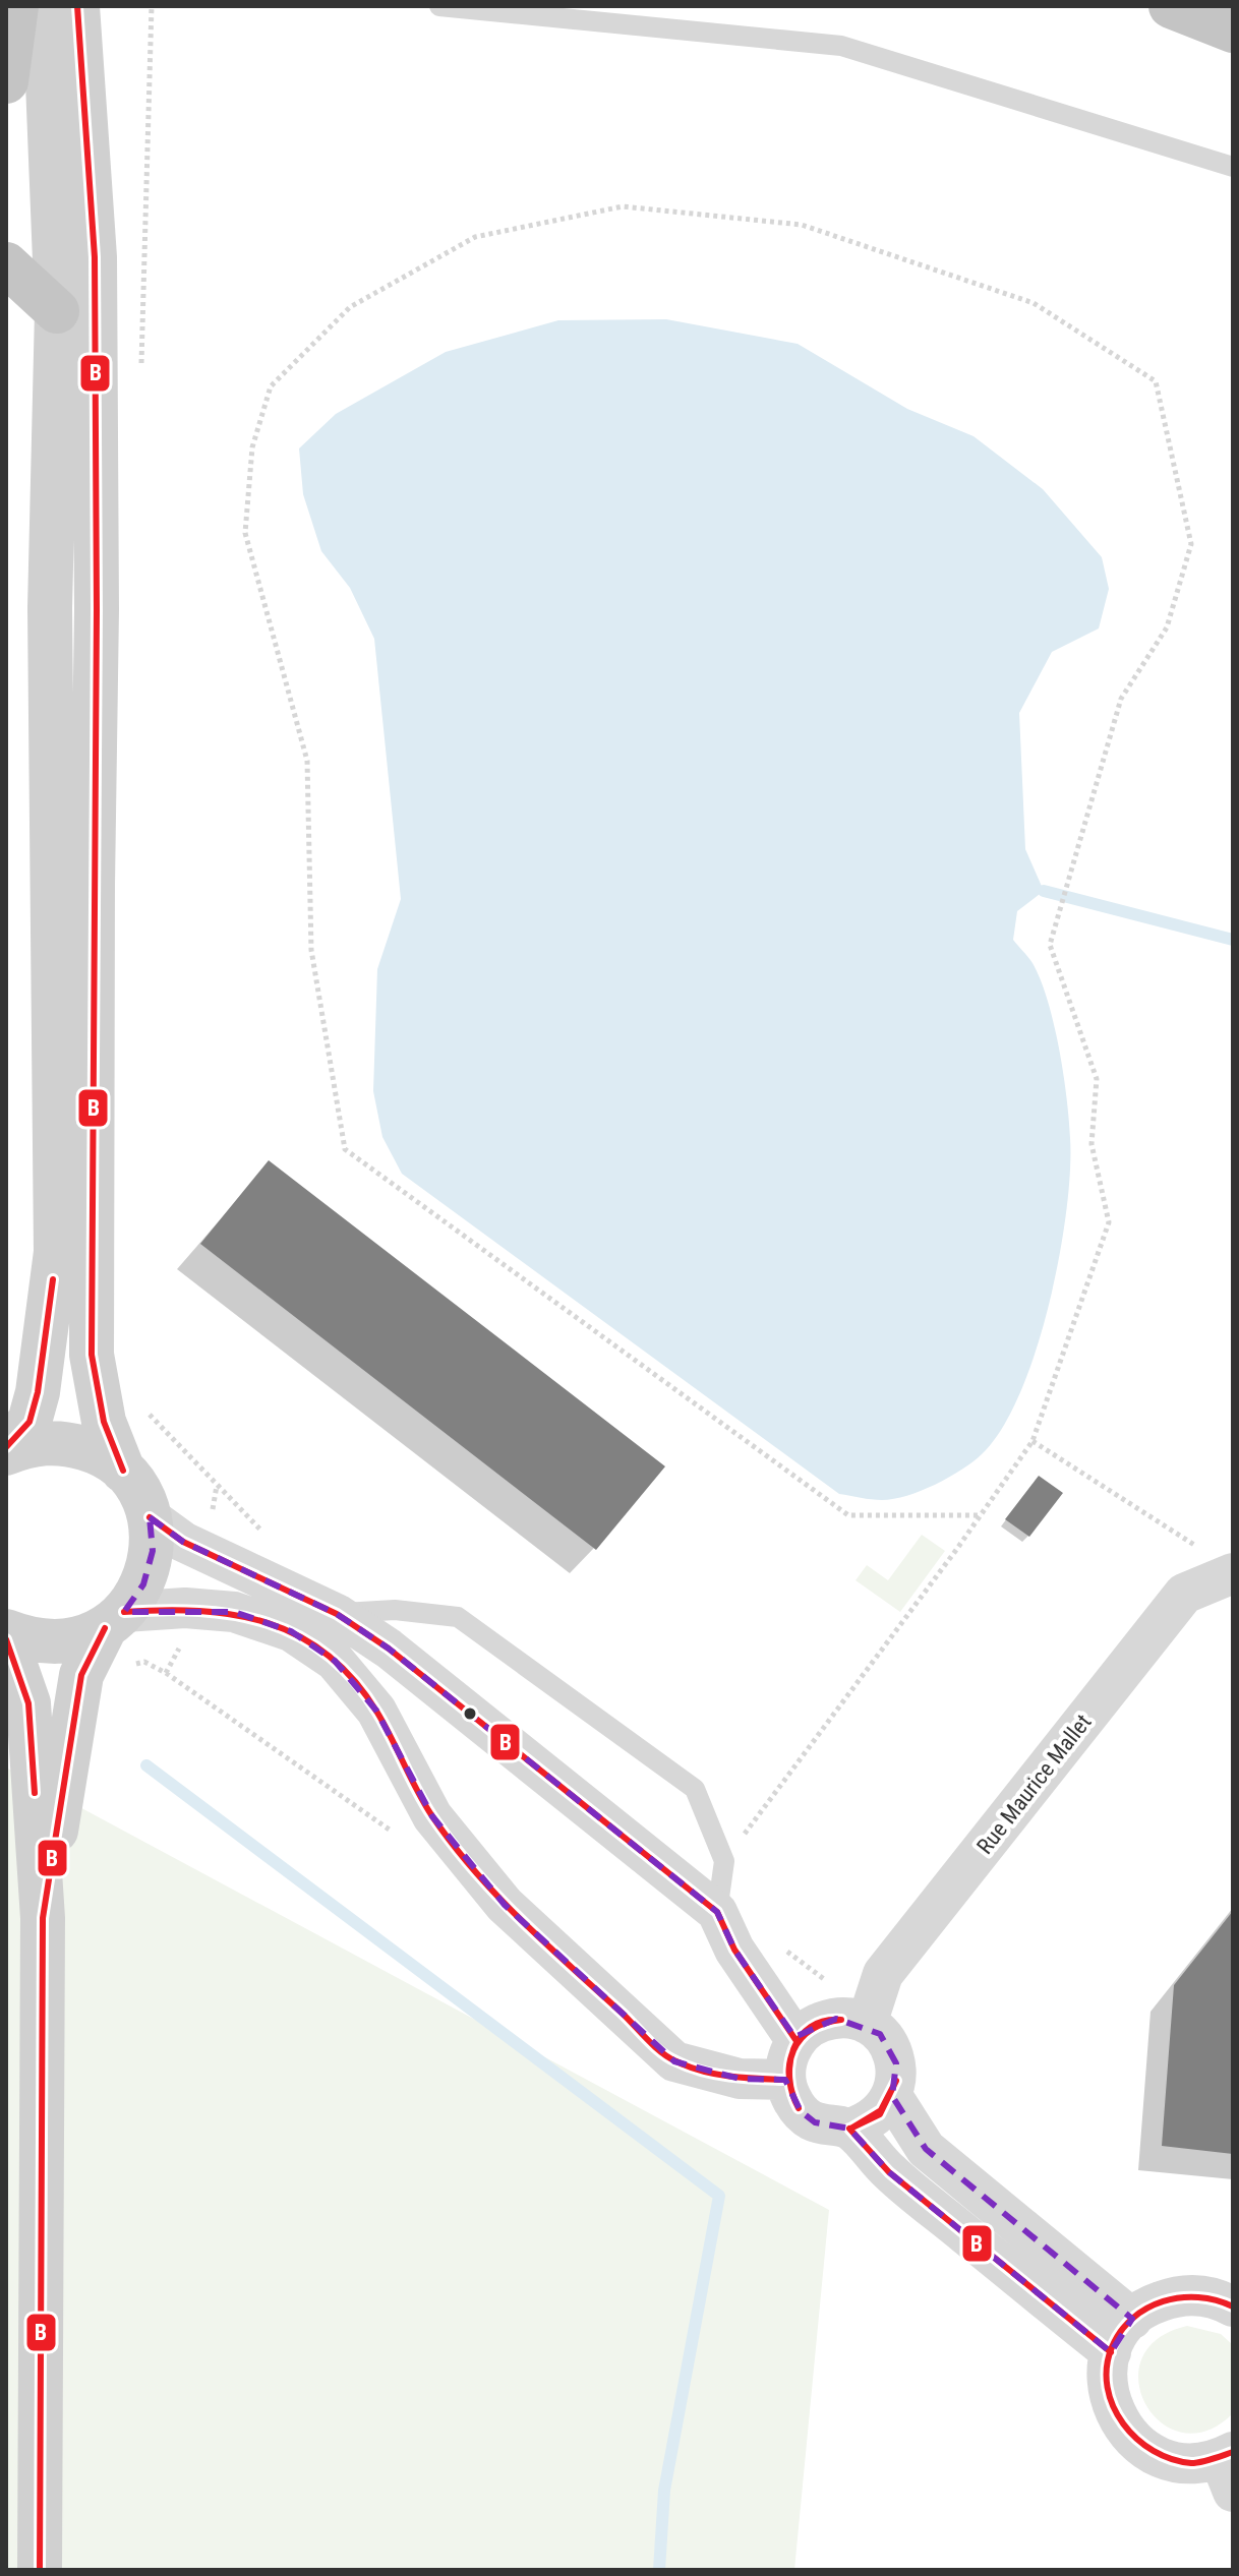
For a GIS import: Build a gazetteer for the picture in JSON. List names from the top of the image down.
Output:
{
  "streets": {
    "street": ["Rue Maurice Mallet"]
  },
  "lines": ["transit line B"]
}
